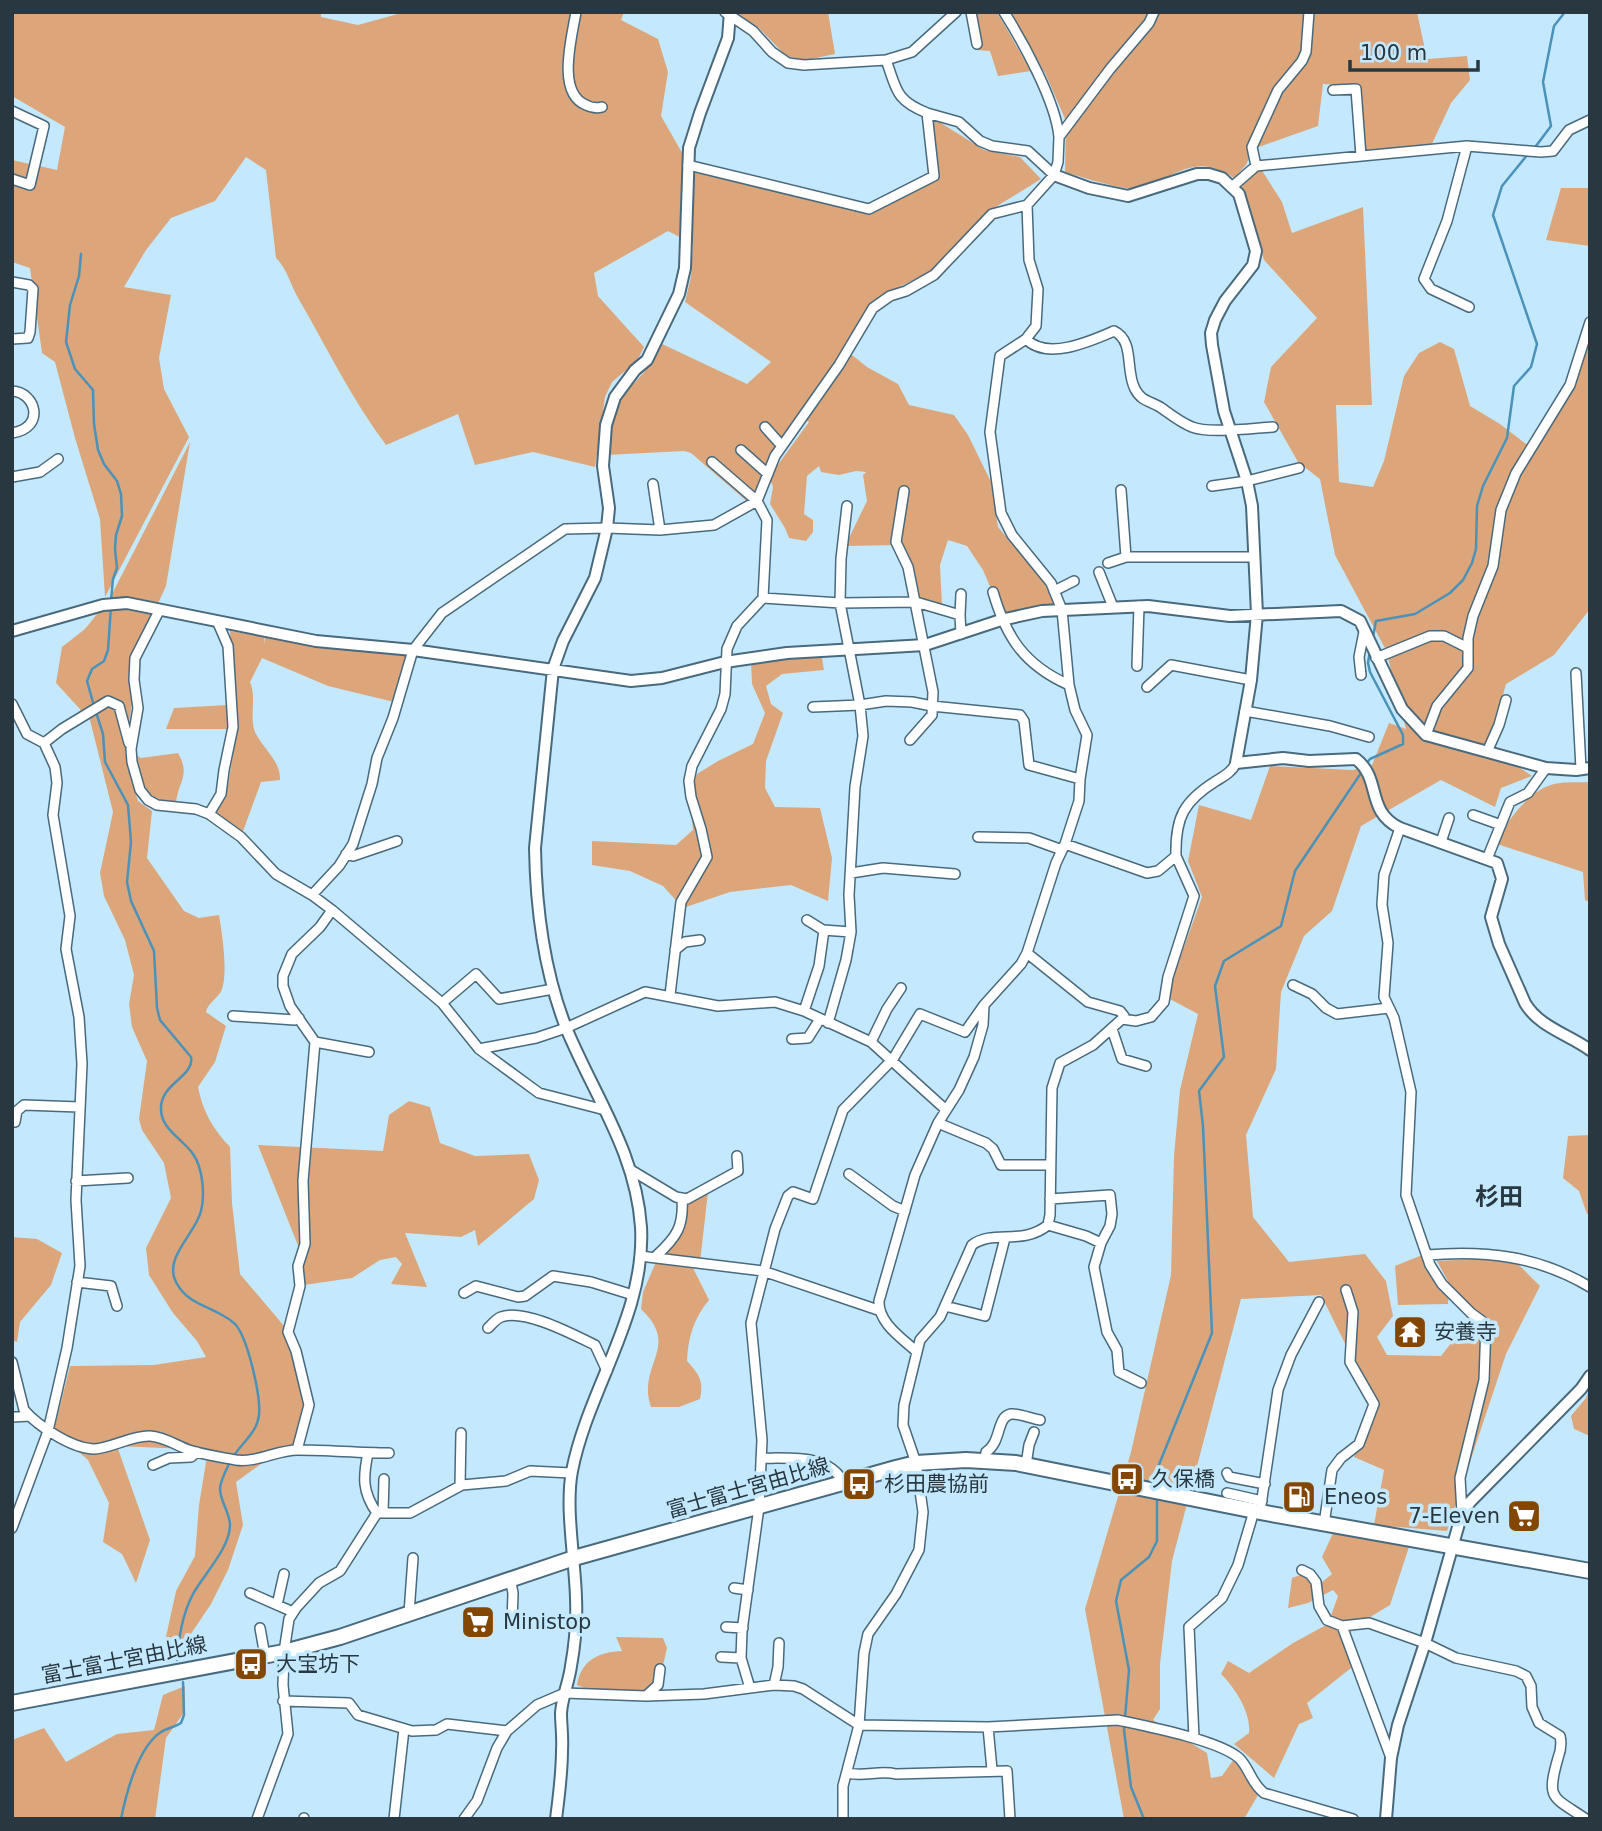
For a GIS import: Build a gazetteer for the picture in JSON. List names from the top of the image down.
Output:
{
  "streets": {
    "main road": ["富士富士宮由比線"]
  },
  "districts": ["杉田"],
  "places": {
    "temple": ["安養寺"],
    "bus stop": ["久保橋", "杉田農協前", "大宝坊下"],
    "fuel station": ["Eneos"],
    "supermarket": ["7-Eleven", "Ministop"]
  },
  "scale_bar": "100 m"
}
